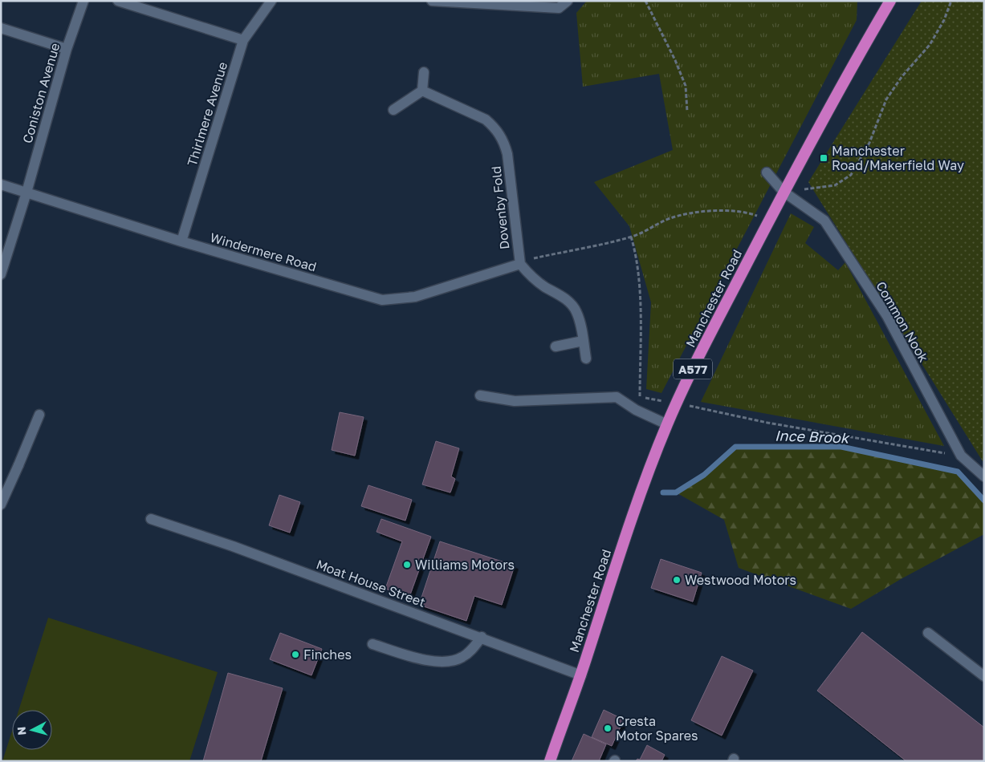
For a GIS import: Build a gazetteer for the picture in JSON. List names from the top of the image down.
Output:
{
  "streets": {
    "highway": ["Manchester Road", "A577"],
    "street": [
      "Coniston Avenue",
      "Thirlmere Avenue",
      "Dovenby Fold",
      "Windermere Road",
      "Common Nook",
      "Moat House Street"
    ]
  },
  "crossings": [
    ["Coniston Avenue", "Windermere Road"],
    ["Thirlmere Avenue", "Windermere Road"],
    ["Dovenby Fold", "Windermere Road"],
    ["Manchester Road", "Common Nook"],
    ["Manchester Road", "Moat House Street"]
  ],
  "water": ["Ince Brook"],
  "places": {
    "transit": ["Manchester Road/Makerfield Way"],
    "other": [
      "Williams Motors",
      "Westwood Motors",
      "Finches",
      "Cresta Motor Spares"
    ]
  },
  "north": "left"
}
